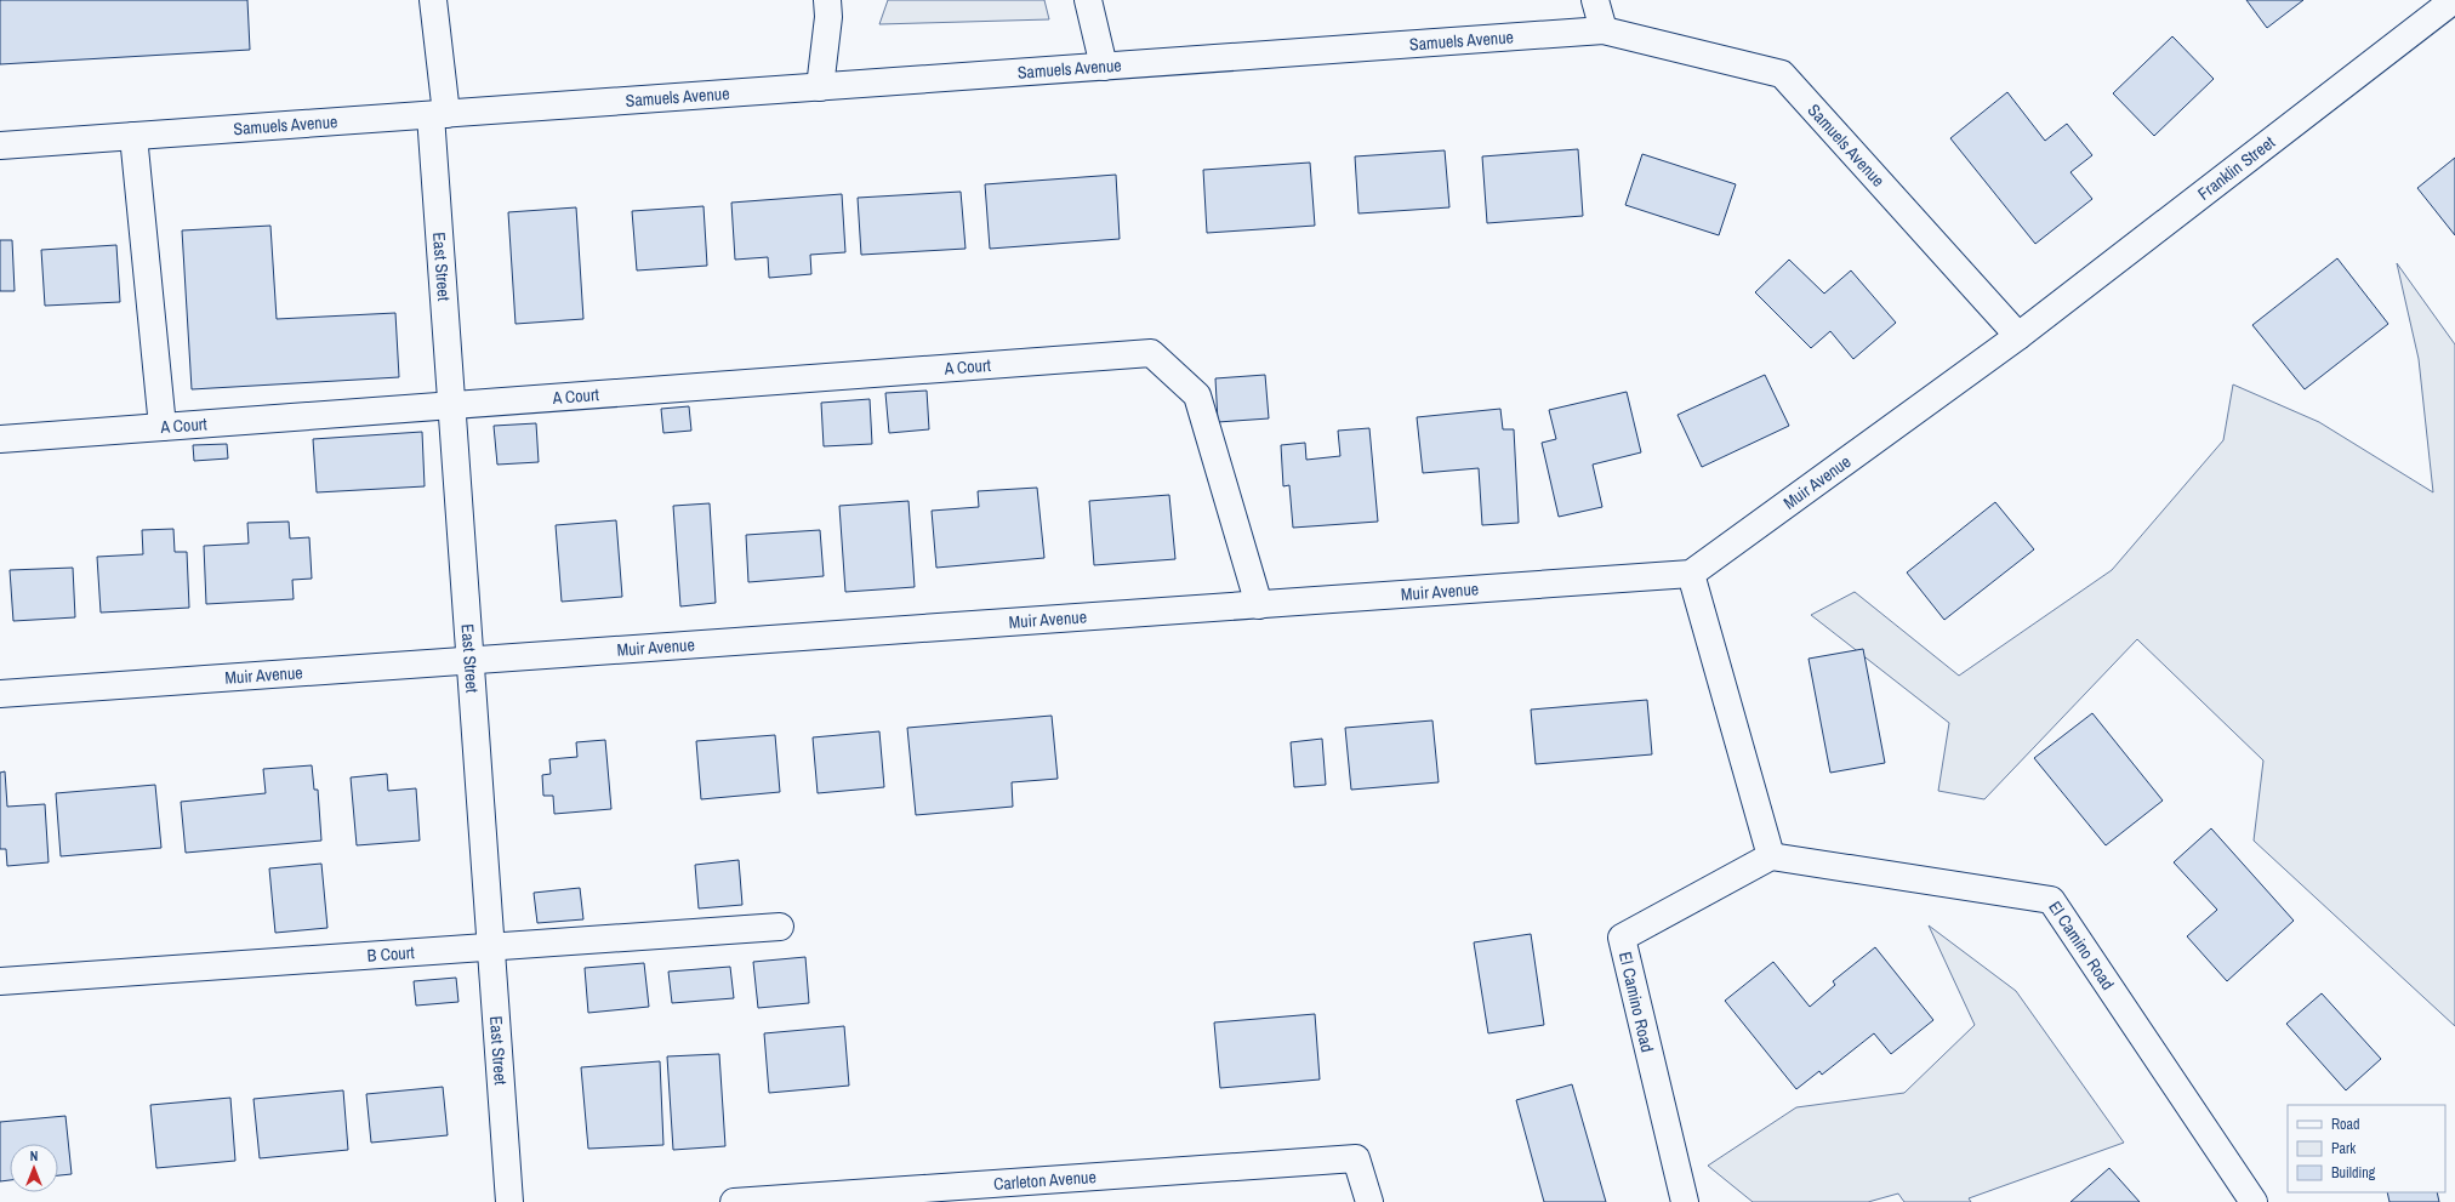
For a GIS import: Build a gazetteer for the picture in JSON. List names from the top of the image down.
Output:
{
  "streets": {
    "street": [
      "Samuels Avenue",
      "Franklin Street",
      "East Street",
      "A Court",
      "Muir Avenue",
      "El Camino Road",
      "B Court",
      "Carleton Avenue"
    ]
  },
  "crossings": [
    ["Samuels Avenue", "Franklin Street"],
    ["Samuels Avenue", "East Street"],
    ["Samuels Avenue", "Muir Avenue"],
    ["Franklin Street", "Muir Avenue"],
    ["East Street", "A Court"],
    ["East Street", "Muir Avenue"],
    ["East Street", "B Court"],
    ["A Court", "Muir Avenue"]
  ],
  "legend": ["Road", "Park", "Building"],
  "north": "top"
}
